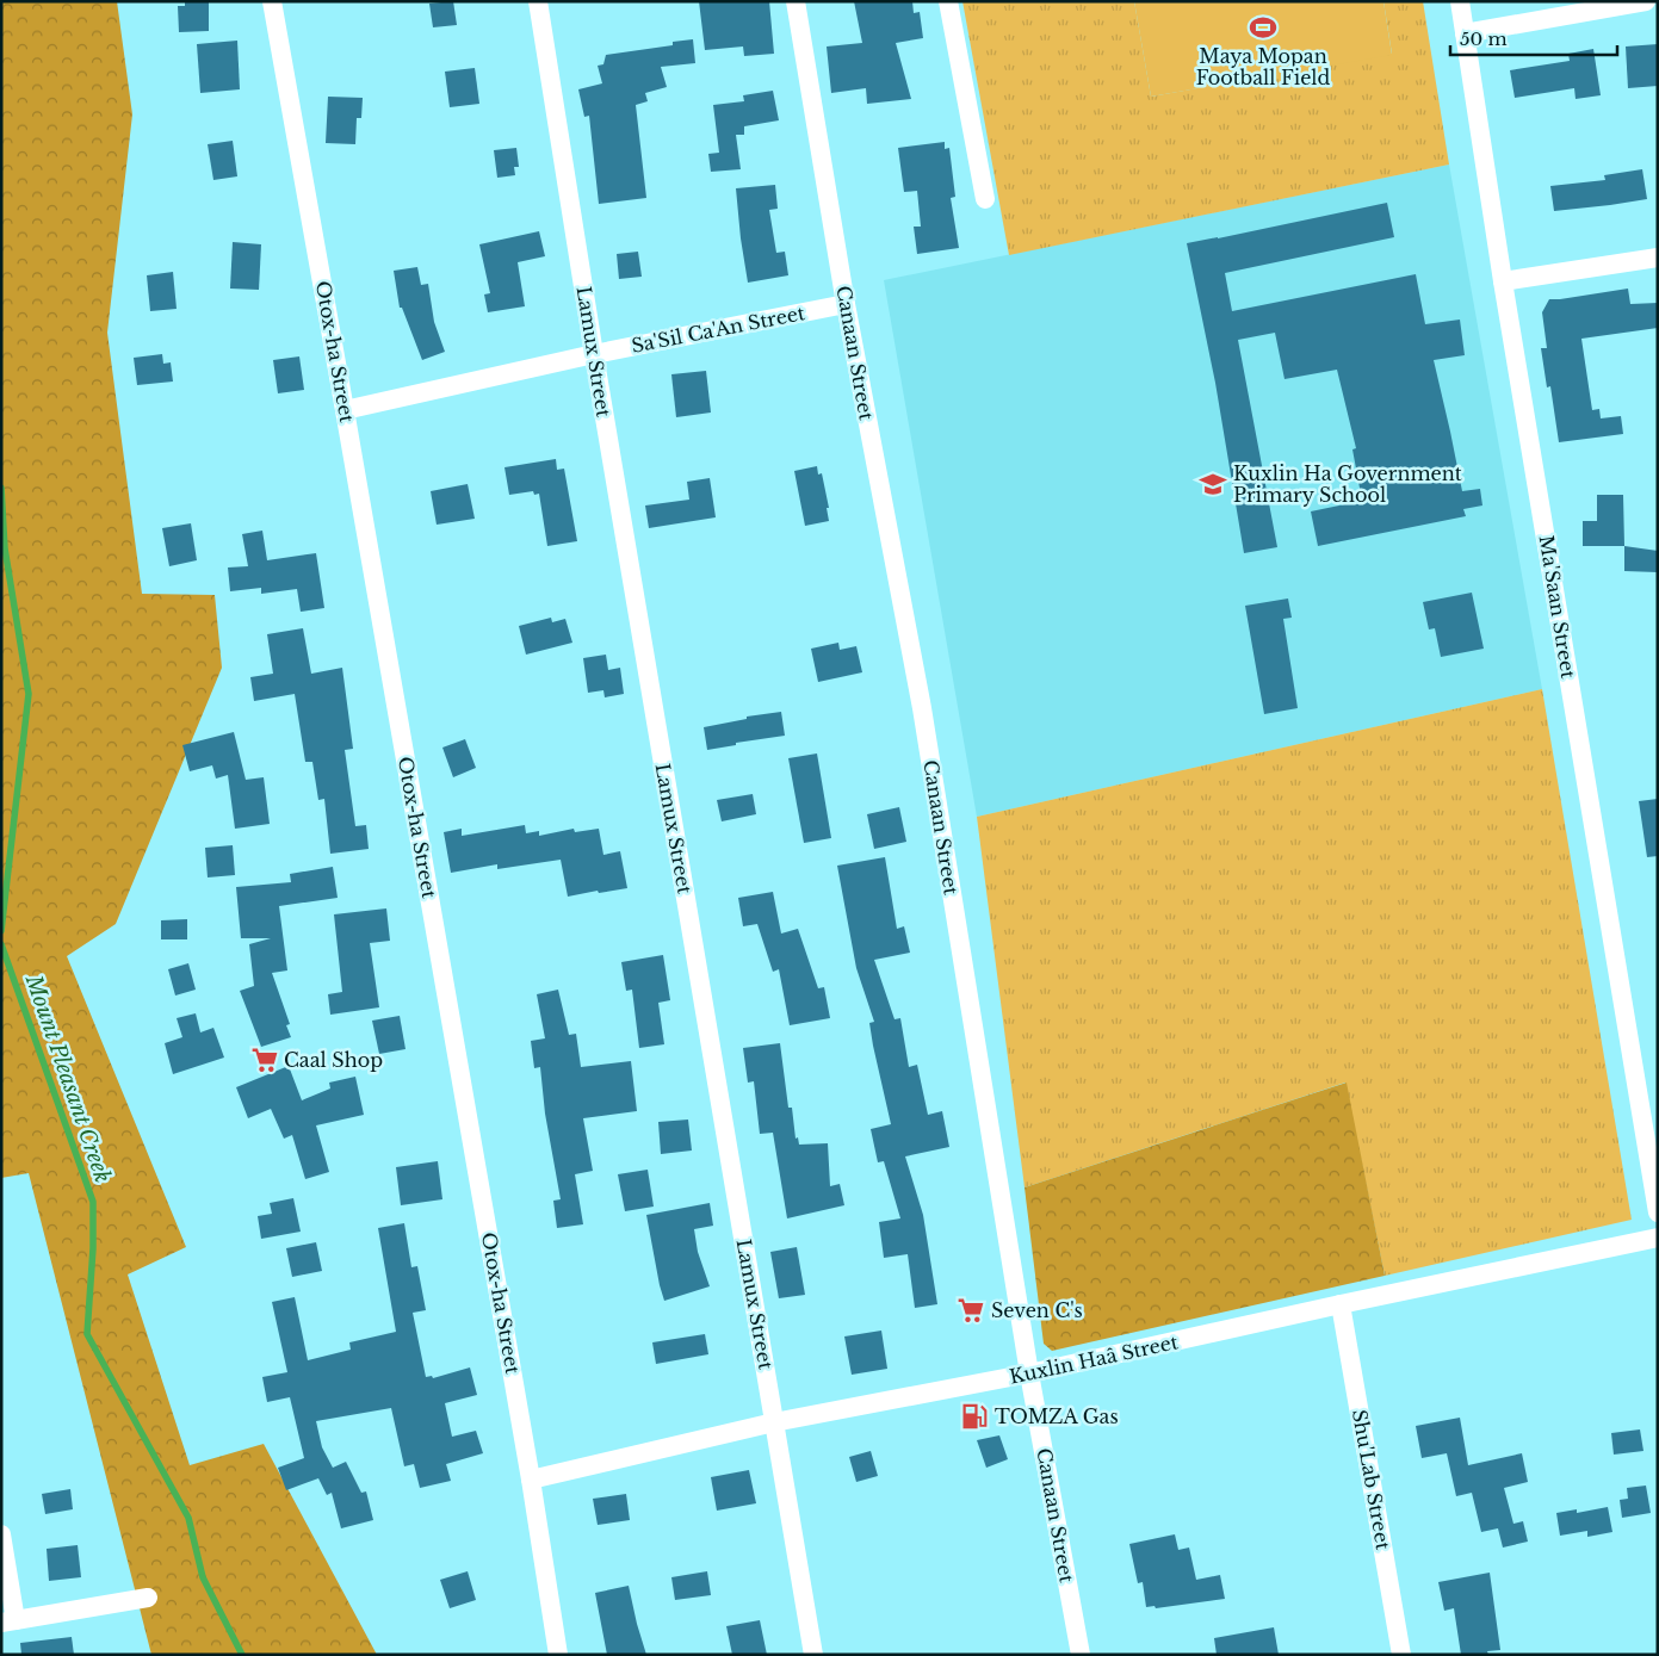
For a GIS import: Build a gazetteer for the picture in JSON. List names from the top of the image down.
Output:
{
  "streets": {
    "street": [
      "Sa'Sil Ca'An Street",
      "Otox-ha Street",
      "Lamux Street",
      "Canaan Street",
      "Ma'Saan Street",
      "Kuxlin Haâ Street",
      "Shu'Lab Street"
    ]
  },
  "crossings": [
    ["Sa'Sil Ca'An Street", "Otox-ha Street"],
    ["Sa'Sil Ca'An Street", "Lamux Street"],
    ["Sa'Sil Ca'An Street", "Canaan Street"],
    ["Otox-ha Street", "Kuxlin Haâ Street"],
    ["Lamux Street", "Kuxlin Haâ Street"],
    ["Canaan Street", "Kuxlin Haâ Street"],
    ["Kuxlin Haâ Street", "Shu'Lab Street"]
  ],
  "water": ["Mount Pleasant Creek"],
  "places": {
    "sports": ["Maya Mopan Football Field"],
    "school or university": ["Kuxlin Ha Government Primary School"],
    "supermarket": ["Caal Shop", "Seven C's"],
    "fuel station": ["TOMZA Gas"]
  },
  "scale_bar": "50 m"
}
